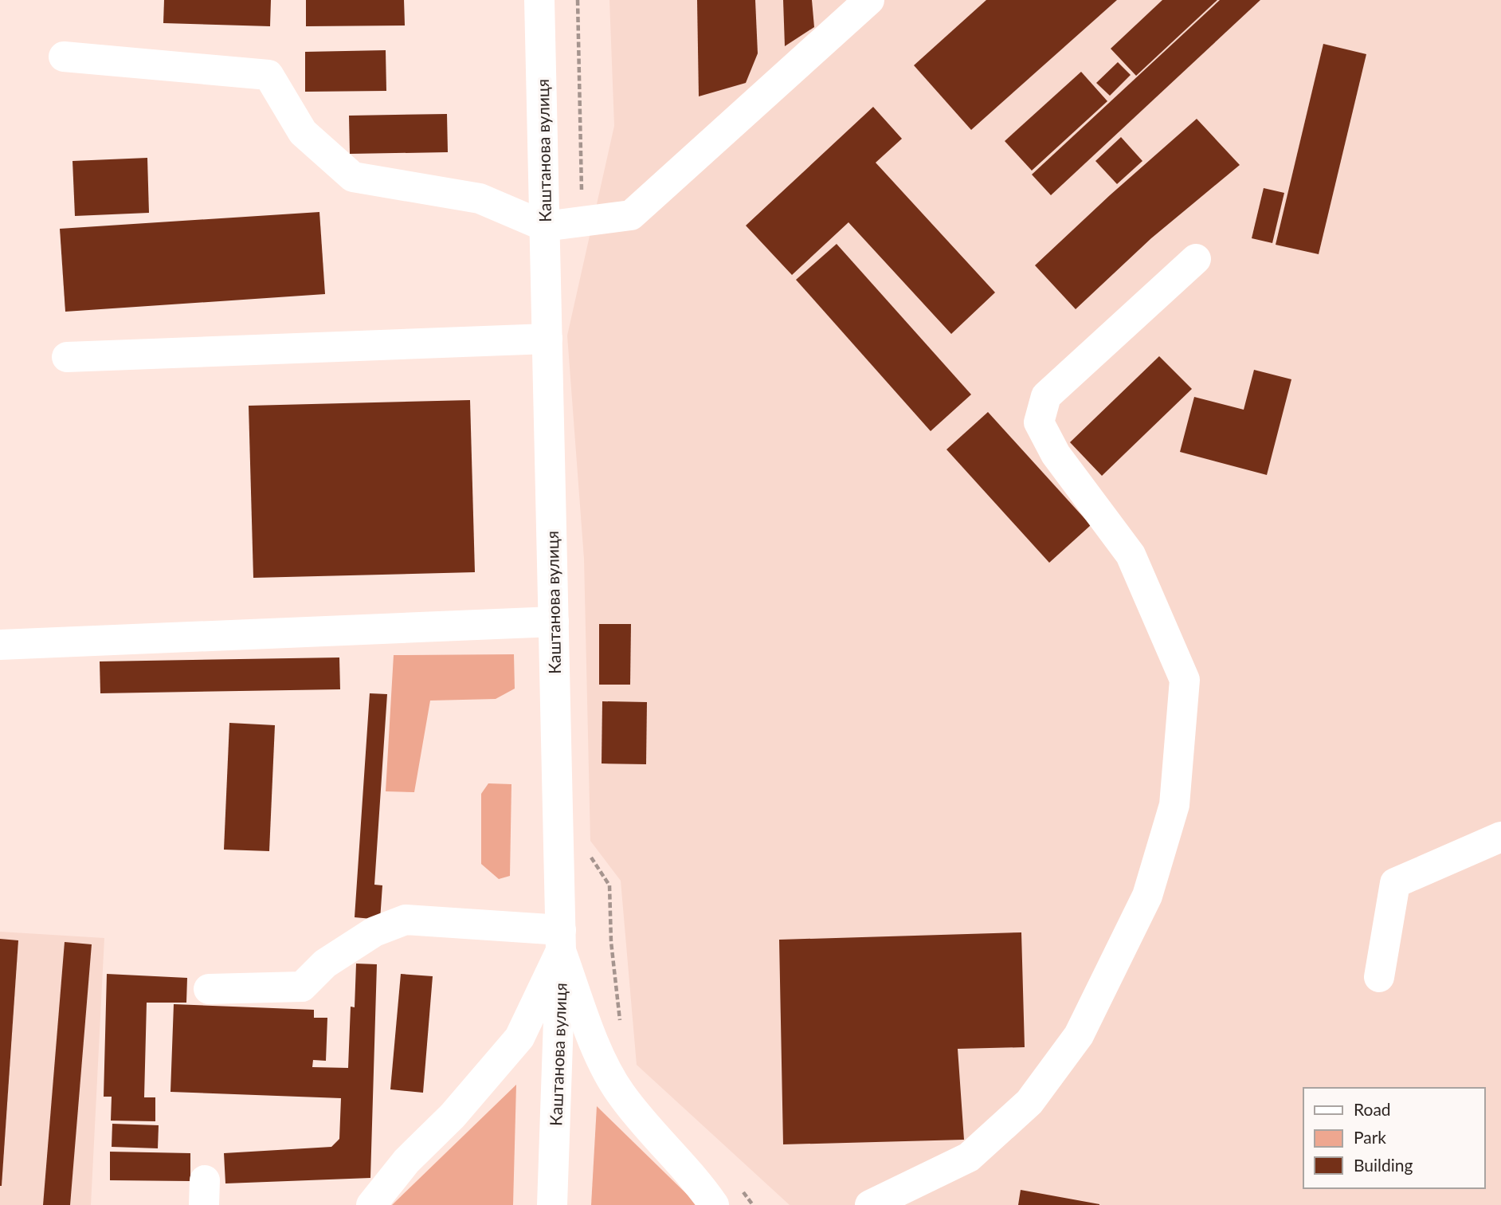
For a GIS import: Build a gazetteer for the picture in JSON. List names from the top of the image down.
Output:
{
  "streets": {
    "street": ["Каштанова вулиця"]
  },
  "legend": ["Road", "Park", "Building"]
}
